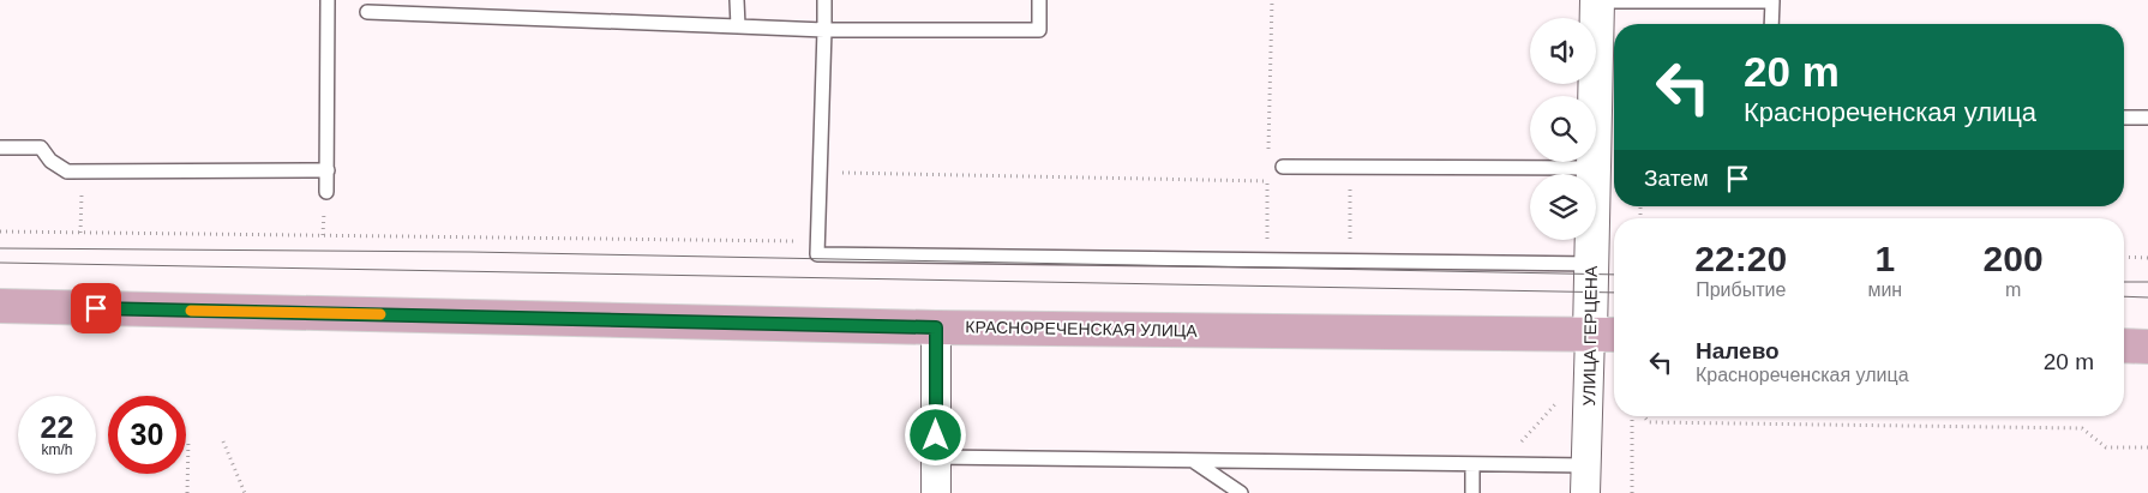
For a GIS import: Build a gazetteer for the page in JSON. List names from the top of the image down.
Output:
{
  "streets": {
    "main road": ["КРАСНОРЕЧЕНСКАЯ УЛИЦА"],
    "street": ["УЛИЦА ГЕРЦЕНА"]
  },
  "crossings": [
    ["КРАСНОРЕЧЕНСКАЯ УЛИЦА", "УЛИЦА ГЕРЦЕНА"]
  ],
  "page": {
    "turn": ["20 m", "Краснореченская улица"],
    "then": "Затем",
    "eta": [
      "22:20",
      "Прибытие",
      "1",
      "мин",
      "200",
      "m"
    ],
    "list": [
      {
        "name": "Налево",
        "note": "Краснореченская улица",
        "value": "20 m"
      }
    ],
    "speed": "22 km/h",
    "limit": "30"
  }
}
